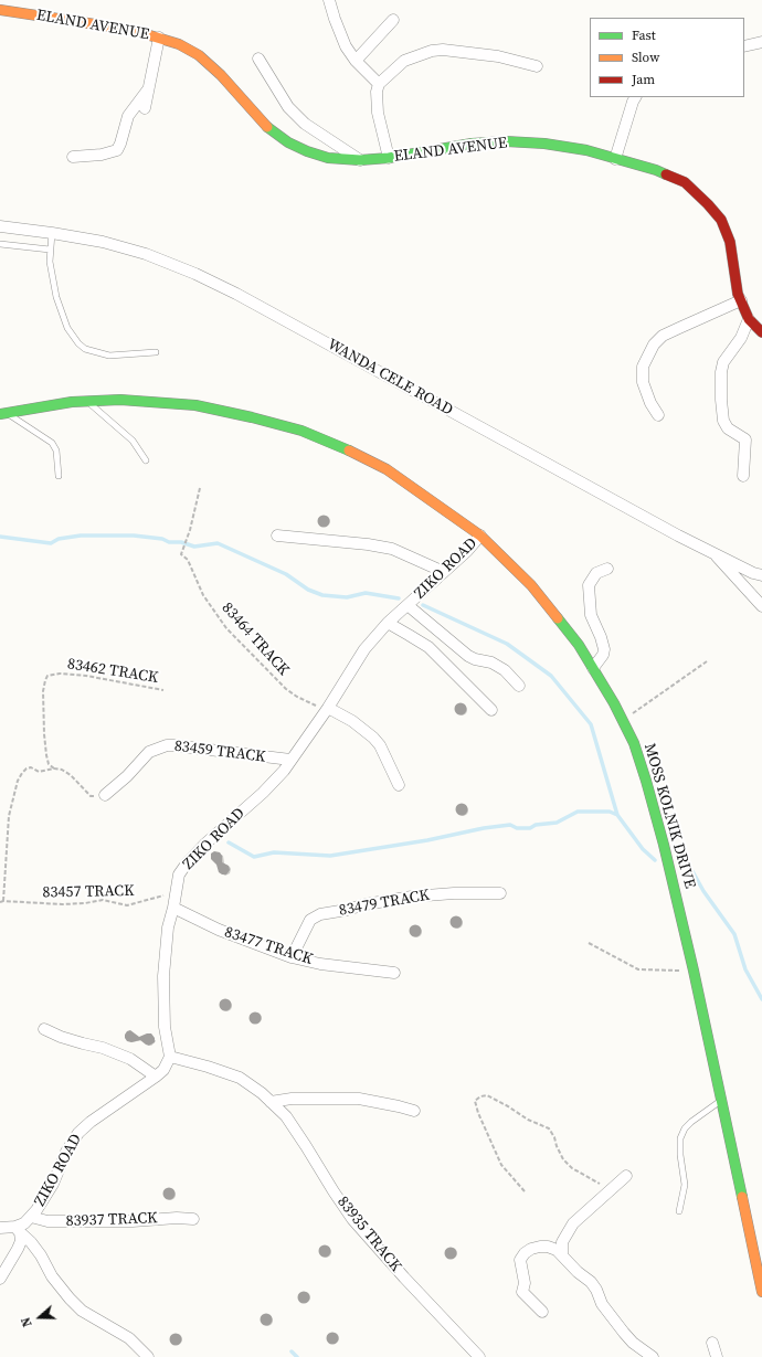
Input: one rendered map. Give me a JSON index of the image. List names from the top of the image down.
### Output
{
  "streets": {
    "main road": ["ELAND AVENUE", "MOSS KOLNIK DRIVE"],
    "street": [
      "WANDA CELE ROAD",
      "ZIKO ROAD",
      "83459 TRACK",
      "83479 TRACK",
      "83477 TRACK",
      "83937 TRACK",
      "83935 TRACK"
    ],
    "path": ["83464 TRACK", "83462 TRACK", "83457 TRACK"]
  },
  "crossings": [
    ["ZIKO ROAD", "83464 TRACK"],
    ["ZIKO ROAD", "83459 TRACK"],
    ["ZIKO ROAD", "MOSS KOLNIK DRIVE"],
    ["ZIKO ROAD", "83457 TRACK"],
    ["ZIKO ROAD", "83477 TRACK"],
    ["ZIKO ROAD", "83937 TRACK"],
    ["ZIKO ROAD", "83935 TRACK"],
    ["83457 TRACK", "83477 TRACK"],
    ["83479 TRACK", "83477 TRACK"]
  ],
  "legend": ["Fast", "Slow", "Jam"],
  "north": "left"
}
